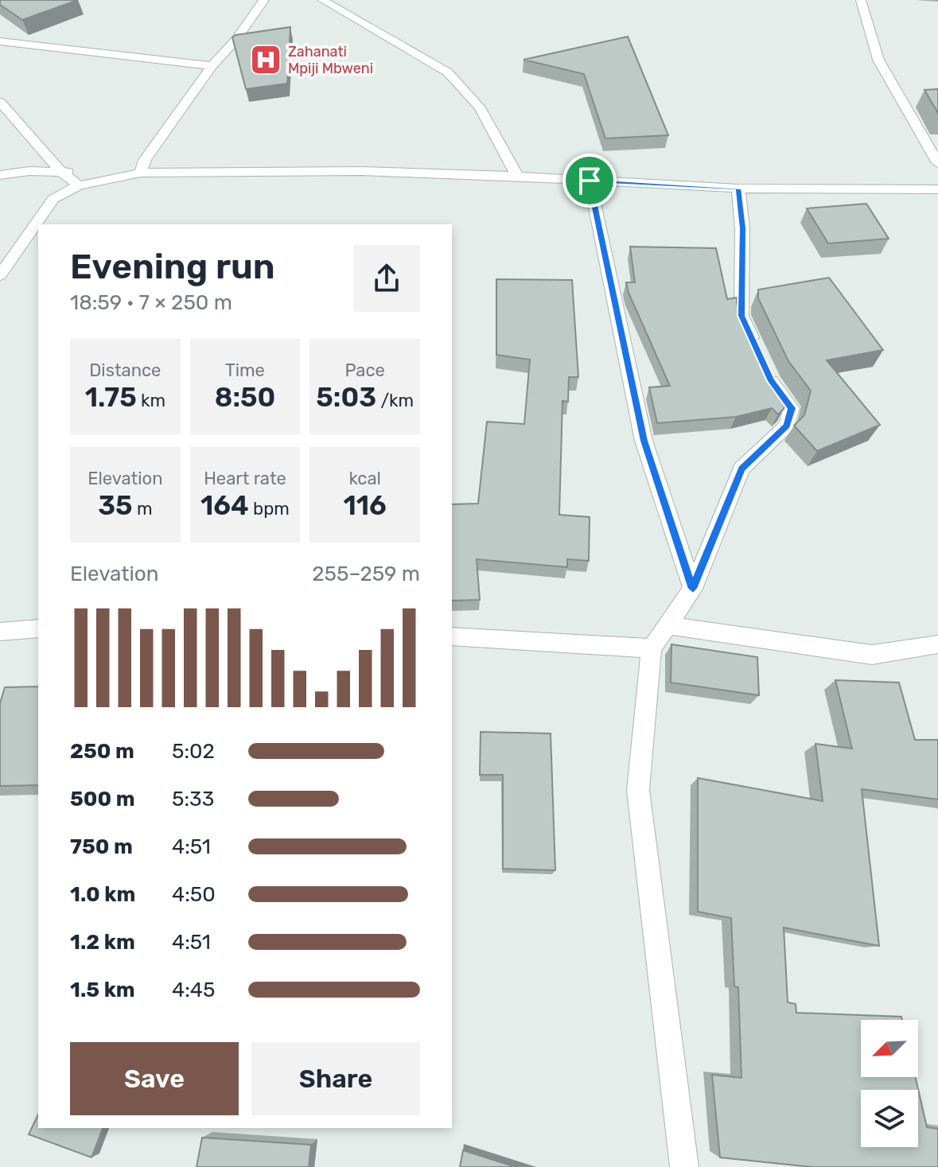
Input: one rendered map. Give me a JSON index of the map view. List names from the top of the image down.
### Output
{
  "places": {
    "hospital": ["Zahanati Mpiji Mbweni"]
  },
  "north": "bottom left",
  "page": {
    "heading": ["Evening run", "18:59 · 7 × 250 m"],
    "stats": [
      ["Distance", "1.75 km"],
      ["Time", "8:50"],
      ["Pace", "5:03 /km"],
      ["Elevation", "35 m"],
      ["Heart rate", "164 bpm"],
      ["kcal", "116"]
    ],
    "chart": ["Elevation", "255–259 m"],
    "list": [
      {
        "name": "250 m",
        "note": "5:02"
      },
      {
        "name": "500 m",
        "note": "5:33"
      },
      {
        "name": "750 m",
        "note": "4:51"
      },
      {
        "name": "1.0 km",
        "note": "4:50"
      },
      {
        "name": "1.2 km",
        "note": "4:51"
      },
      {
        "name": "1.5 km",
        "note": "4:45"
      }
    ],
    "buttons": ["Save", "Share"]
  }
}
